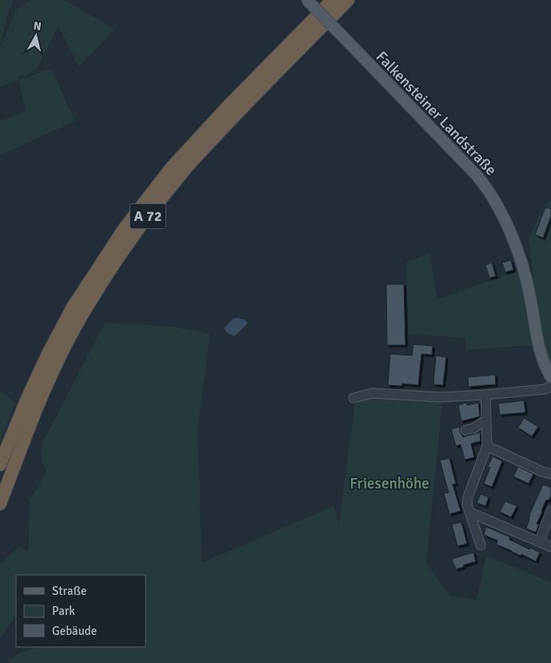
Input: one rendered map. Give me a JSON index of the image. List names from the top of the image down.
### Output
{
  "streets": {
    "highway": ["A 72"],
    "main road": ["Falkensteiner Landstraße"]
  },
  "parks": ["Friesenhöhe"],
  "legend": ["Straße", "Park", "Gebäude"],
  "north": "top"
}
